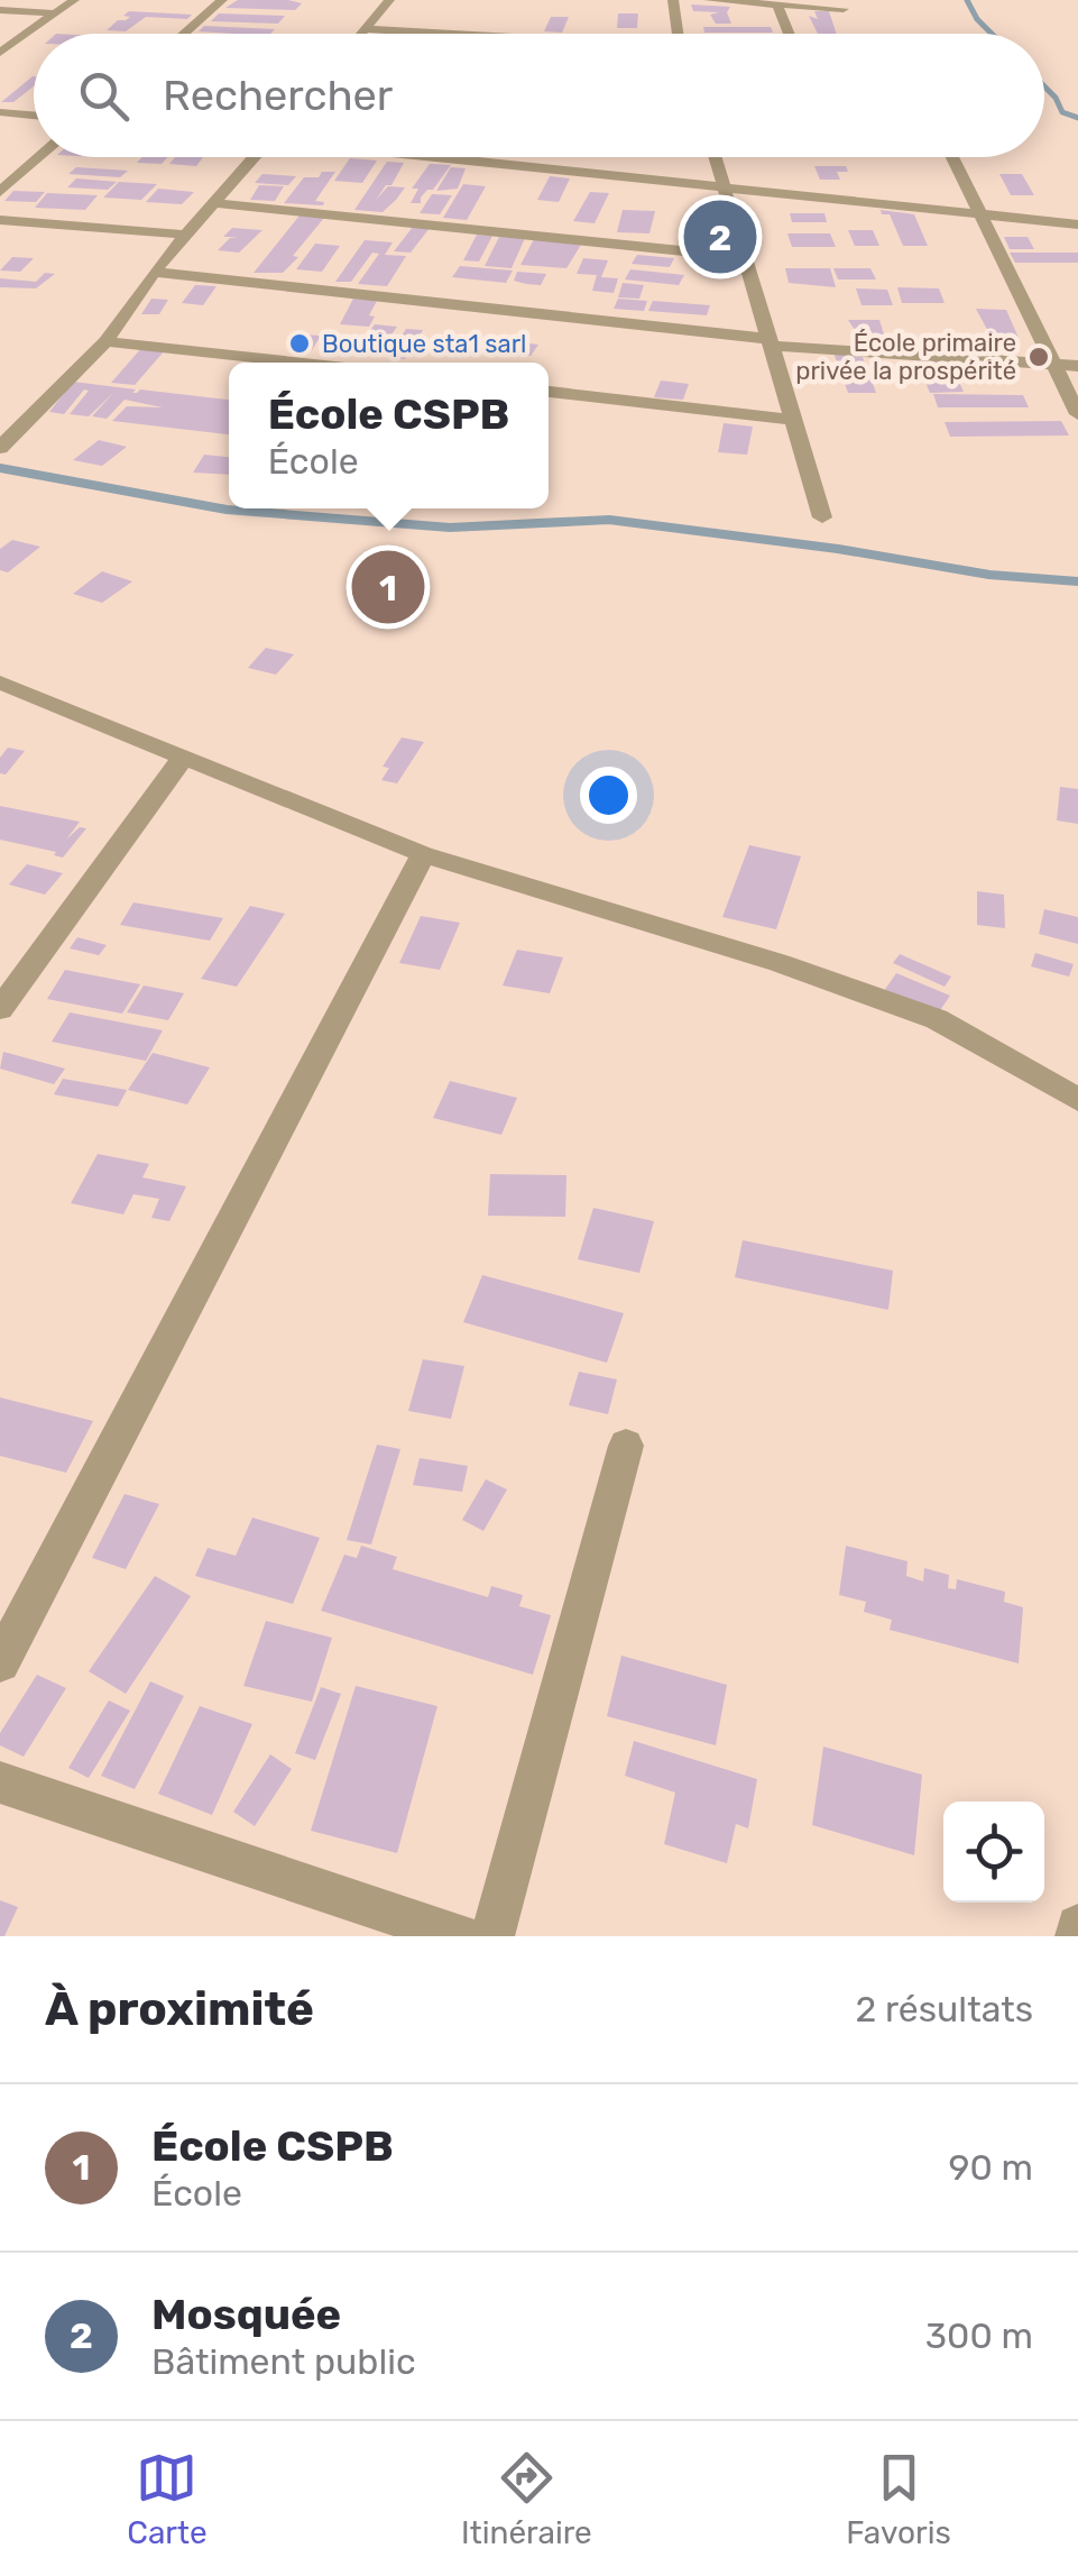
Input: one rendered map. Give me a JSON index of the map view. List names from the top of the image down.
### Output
{
  "places": ["Boutique sta1 sarl", "École primaire privée la prospérité"],
  "page": {
    "search": "Rechercher",
    "pins": ["2", "1"],
    "popup": ["École CSPB", "École"],
    "heading": ["À proximité", "2 résultats"],
    "list": [
      {
        "mark": "1",
        "name": "École CSPB",
        "note": "École",
        "value": "90 m"
      },
      {
        "mark": "2",
        "name": "Mosquée",
        "note": "Bâtiment public",
        "value": "300 m"
      }
    ],
    "nav": ["Carte", "Itinéraire", "Favoris"]
  }
}
